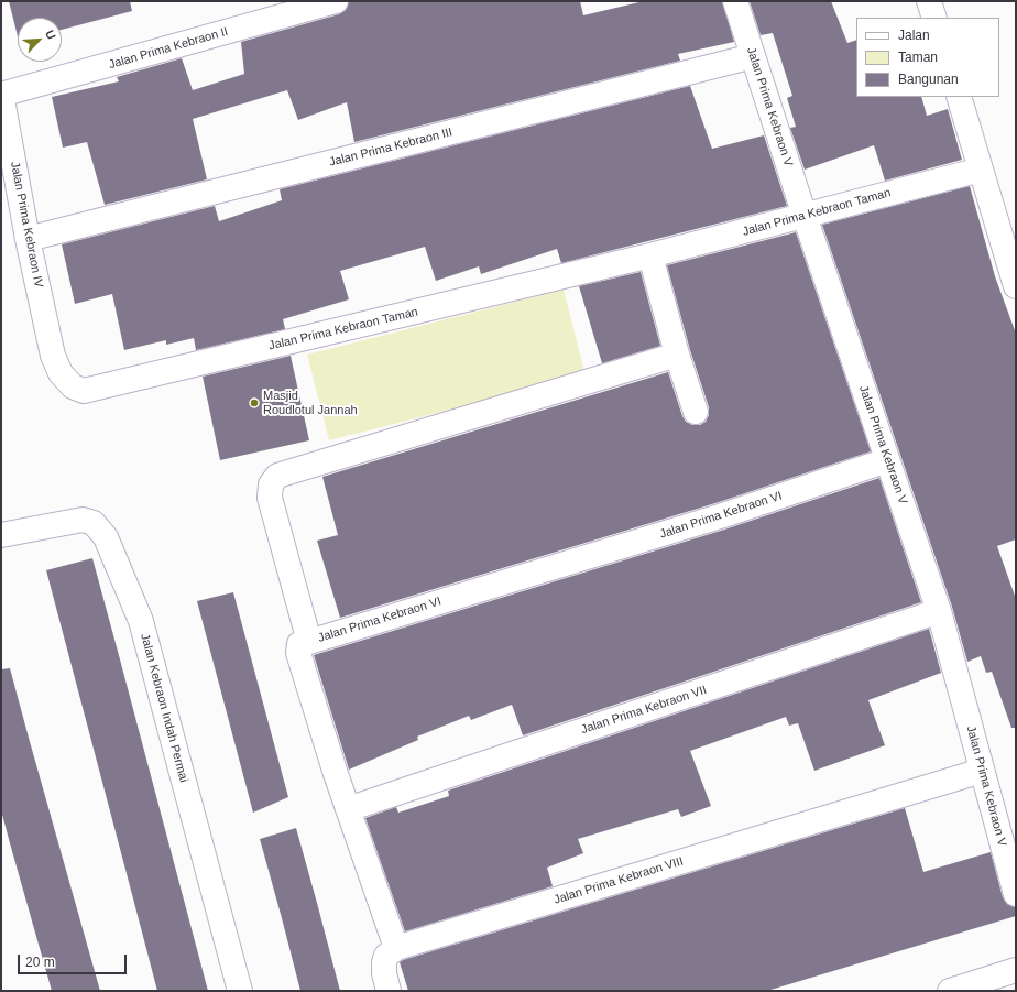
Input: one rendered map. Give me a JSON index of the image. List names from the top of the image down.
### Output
{
  "streets": {
    "street": [
      "Jalan Prima Kebraon II",
      "Jalan Prima Kebraon V",
      "Jalan Prima Kebraon III",
      "Jalan Prima Kebraon Taman",
      "Jalan Prima Kebraon IV",
      "Jalan Prima Kebraon VI",
      "Jalan Kebraon Indah Permai",
      "Jalan Prima Kebraon VII",
      "Jalan Prima Kebraon VIII"
    ]
  },
  "crossings": [
    ["Jalan Prima Kebraon II", "Jalan Prima Kebraon IV"],
    ["Jalan Prima Kebraon V", "Jalan Prima Kebraon III"],
    ["Jalan Prima Kebraon V", "Jalan Prima Kebraon Taman"],
    ["Jalan Prima Kebraon V", "Jalan Prima Kebraon VI"],
    ["Jalan Prima Kebraon V", "Jalan Prima Kebraon VII"],
    ["Jalan Prima Kebraon V", "Jalan Prima Kebraon VIII"],
    ["Jalan Prima Kebraon III", "Jalan Prima Kebraon IV"],
    ["Jalan Prima Kebraon Taman", "Jalan Prima Kebraon IV"]
  ],
  "places": ["Masjid Roudlotul Jannah"],
  "legend": ["Jalan", "Taman", "Bangunan"],
  "scale_bar": "20 m",
  "north": "top right"
}
